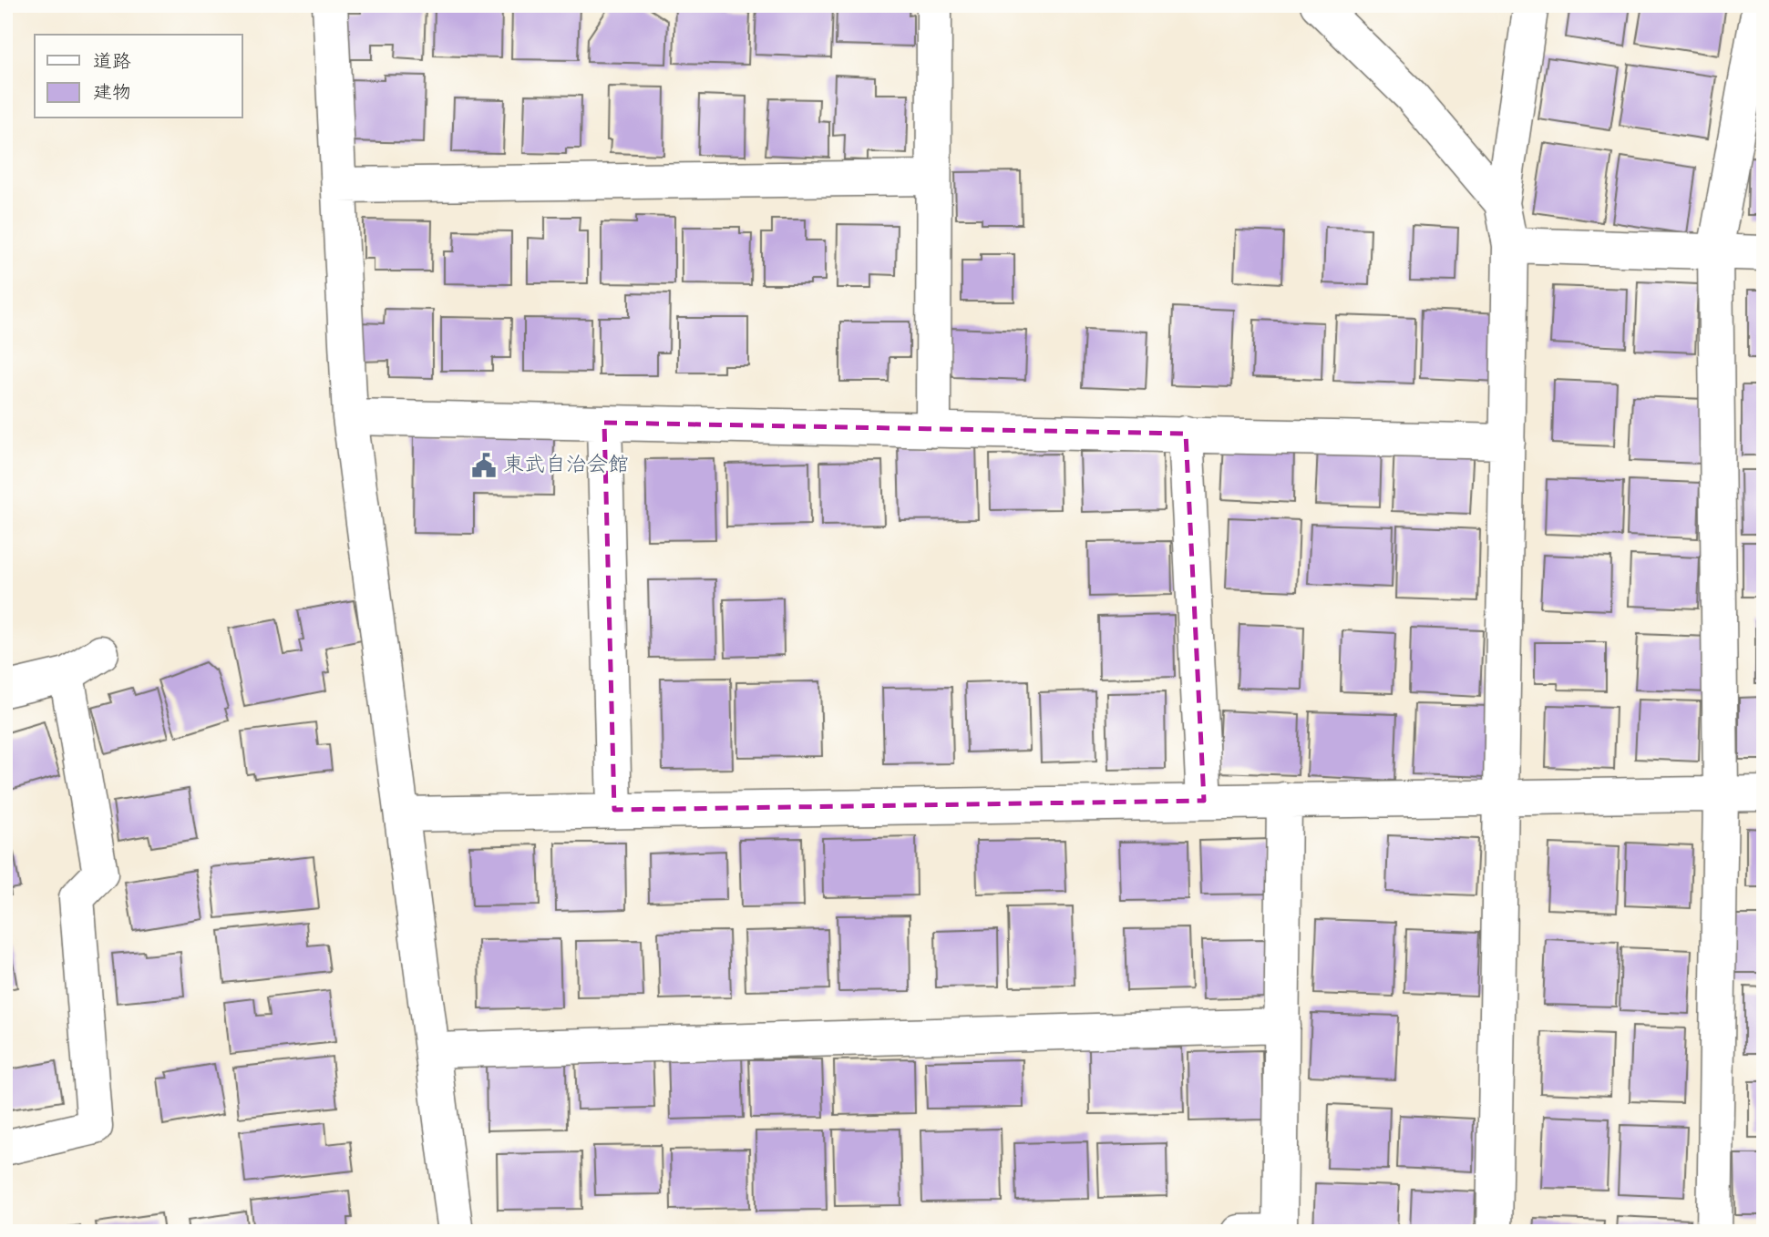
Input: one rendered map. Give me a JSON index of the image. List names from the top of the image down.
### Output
{
  "places": {
    "public building": ["東武自治会館"]
  },
  "legend": ["道路", "建物"]
}
